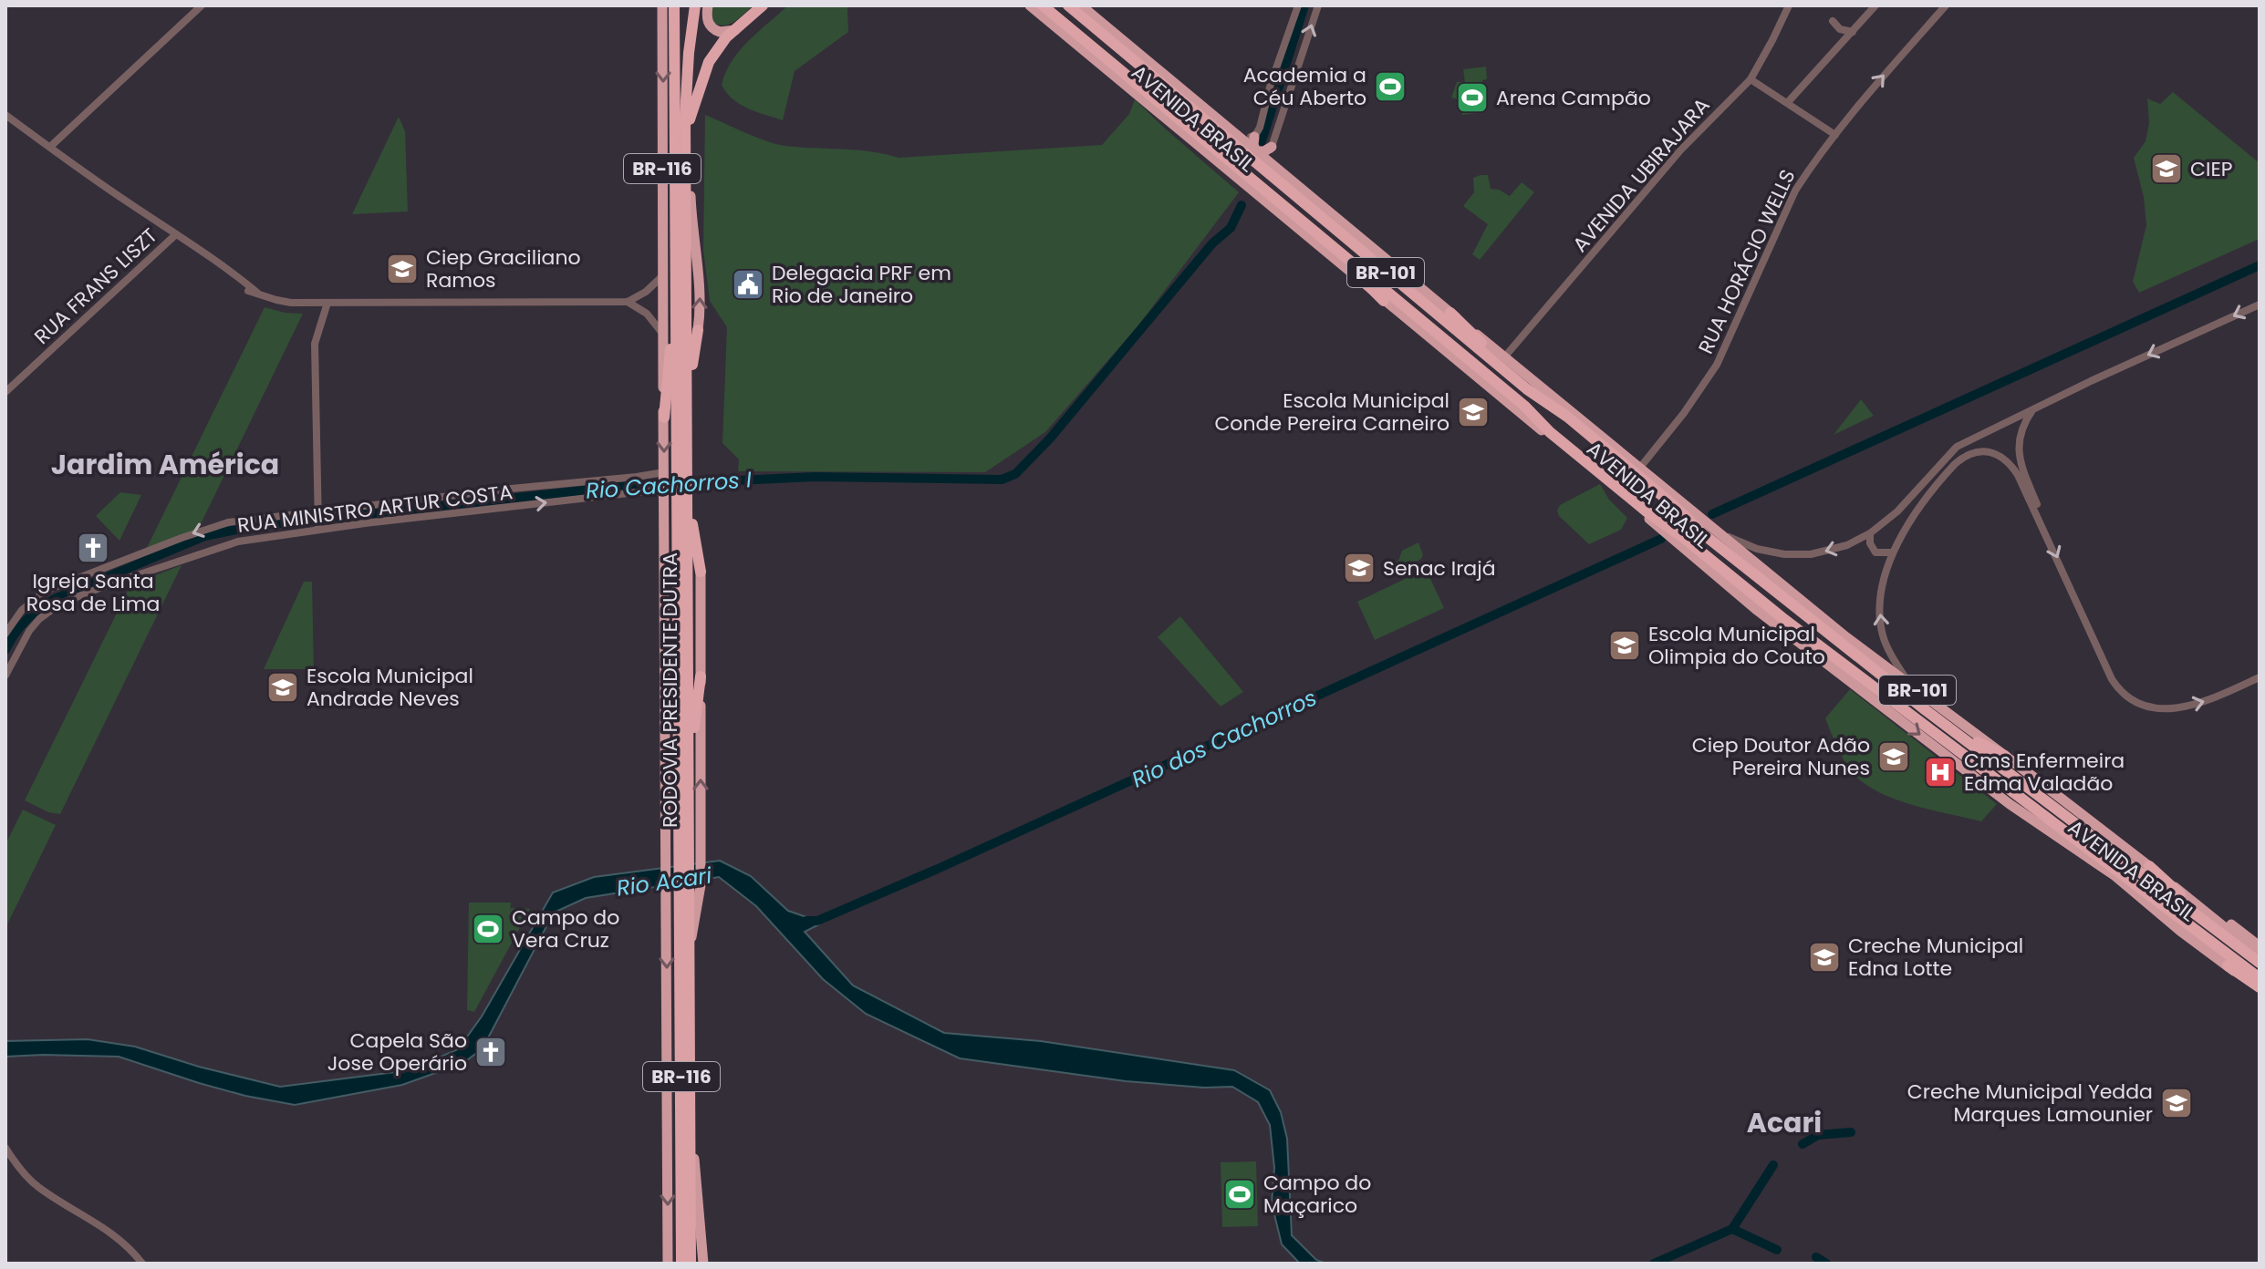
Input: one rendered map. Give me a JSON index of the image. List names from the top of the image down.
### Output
{
  "streets": {
    "highway": [
      "AVENIDA BRASIL",
      "BR-116",
      "BR-101",
      "RODOVIA PRESIDENTE DUTRA"
    ],
    "street": [
      "AVENIDA UBIRAJARA",
      "RUA HORÁCIO WELLS",
      "RUA FRANS LISZT",
      "RUA MINISTRO ARTUR COSTA"
    ]
  },
  "crossings": [
    ["AVENIDA BRASIL", "AVENIDA UBIRAJARA"],
    ["AVENIDA BRASIL", "RUA HORÁCIO WELLS"],
    ["BR-116", "RUA MINISTRO ARTUR COSTA"],
    ["BR-116", "RODOVIA PRESIDENTE DUTRA"]
  ],
  "districts": ["Jardim América", "Acari"],
  "water": ["Rio Cachorros I", "Rio dos Cachorros", "Rio Acari"],
  "places": {
    "sports": [
      "Academia a Céu Aberto",
      "Arena Campão",
      "Campo do Vera Cruz",
      "Campo do Maçarico"
    ],
    "school or university": [
      "CIEP",
      "Ciep Graciliano Ramos",
      "Escola Municipal Conde Pereira Carneiro",
      "Senac Irajá",
      "Escola Municipal Olimpia do Couto",
      "Escola Municipal Andrade Neves",
      "Ciep Doutor Adão Pereira Nunes",
      "Creche Municipal Edna Lotte",
      "Creche Municipal Yedda Marques Lamounier"
    ],
    "public building": ["Delegacia PRF em Rio de Janeiro"],
    "church": ["Igreja Santa Rosa de Lima", "Capela São Jose Operário"],
    "hospital": ["Cms Enfermeira Edma Valadão"]
  }
}
